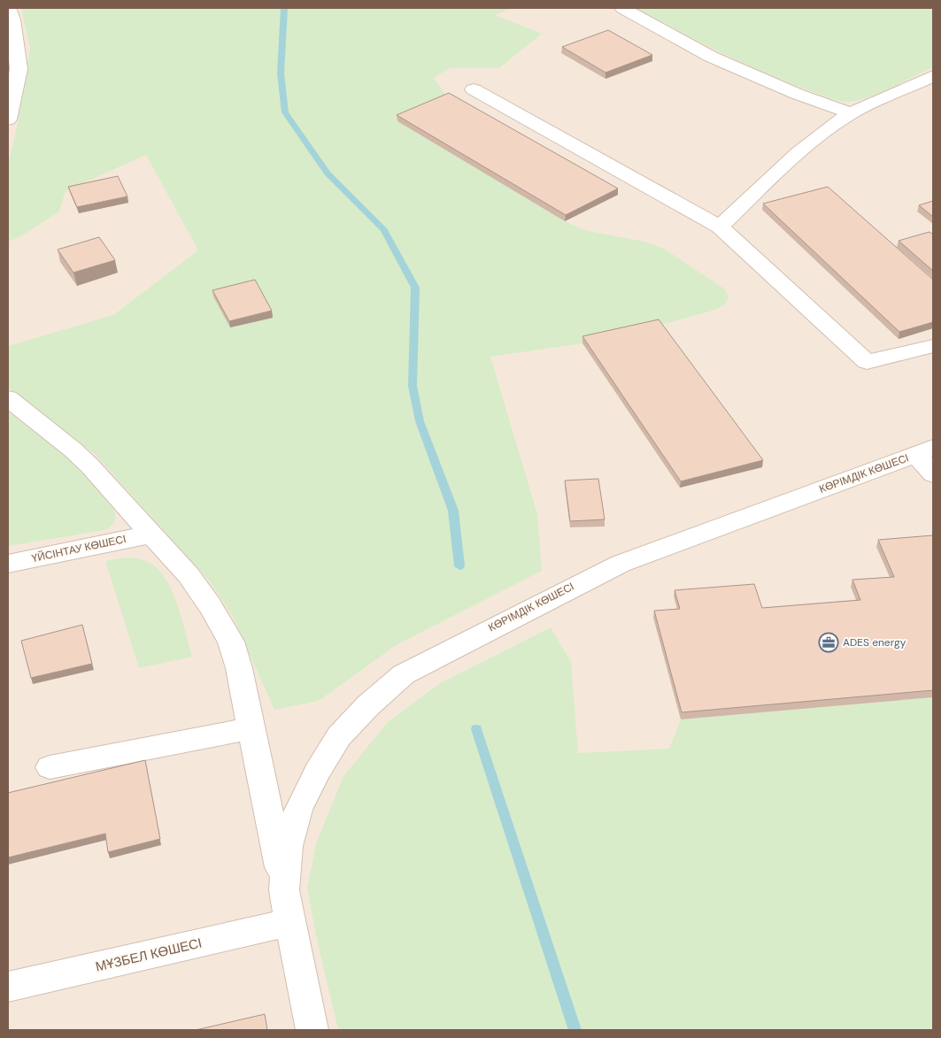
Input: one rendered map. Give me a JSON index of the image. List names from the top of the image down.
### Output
{
  "streets": {
    "street": ["КӨРІМДІК КӨШЕСІ", "ҮЙСІНТАУ КӨШЕСІ", "МҰЗБЕЛ КӨШЕСІ"]
  },
  "crossings": [
    ["КӨРІМДІК КӨШЕСІ", "МҰЗБЕЛ КӨШЕСІ"]
  ],
  "places": {
    "office": ["ADES energy"]
  }
}
